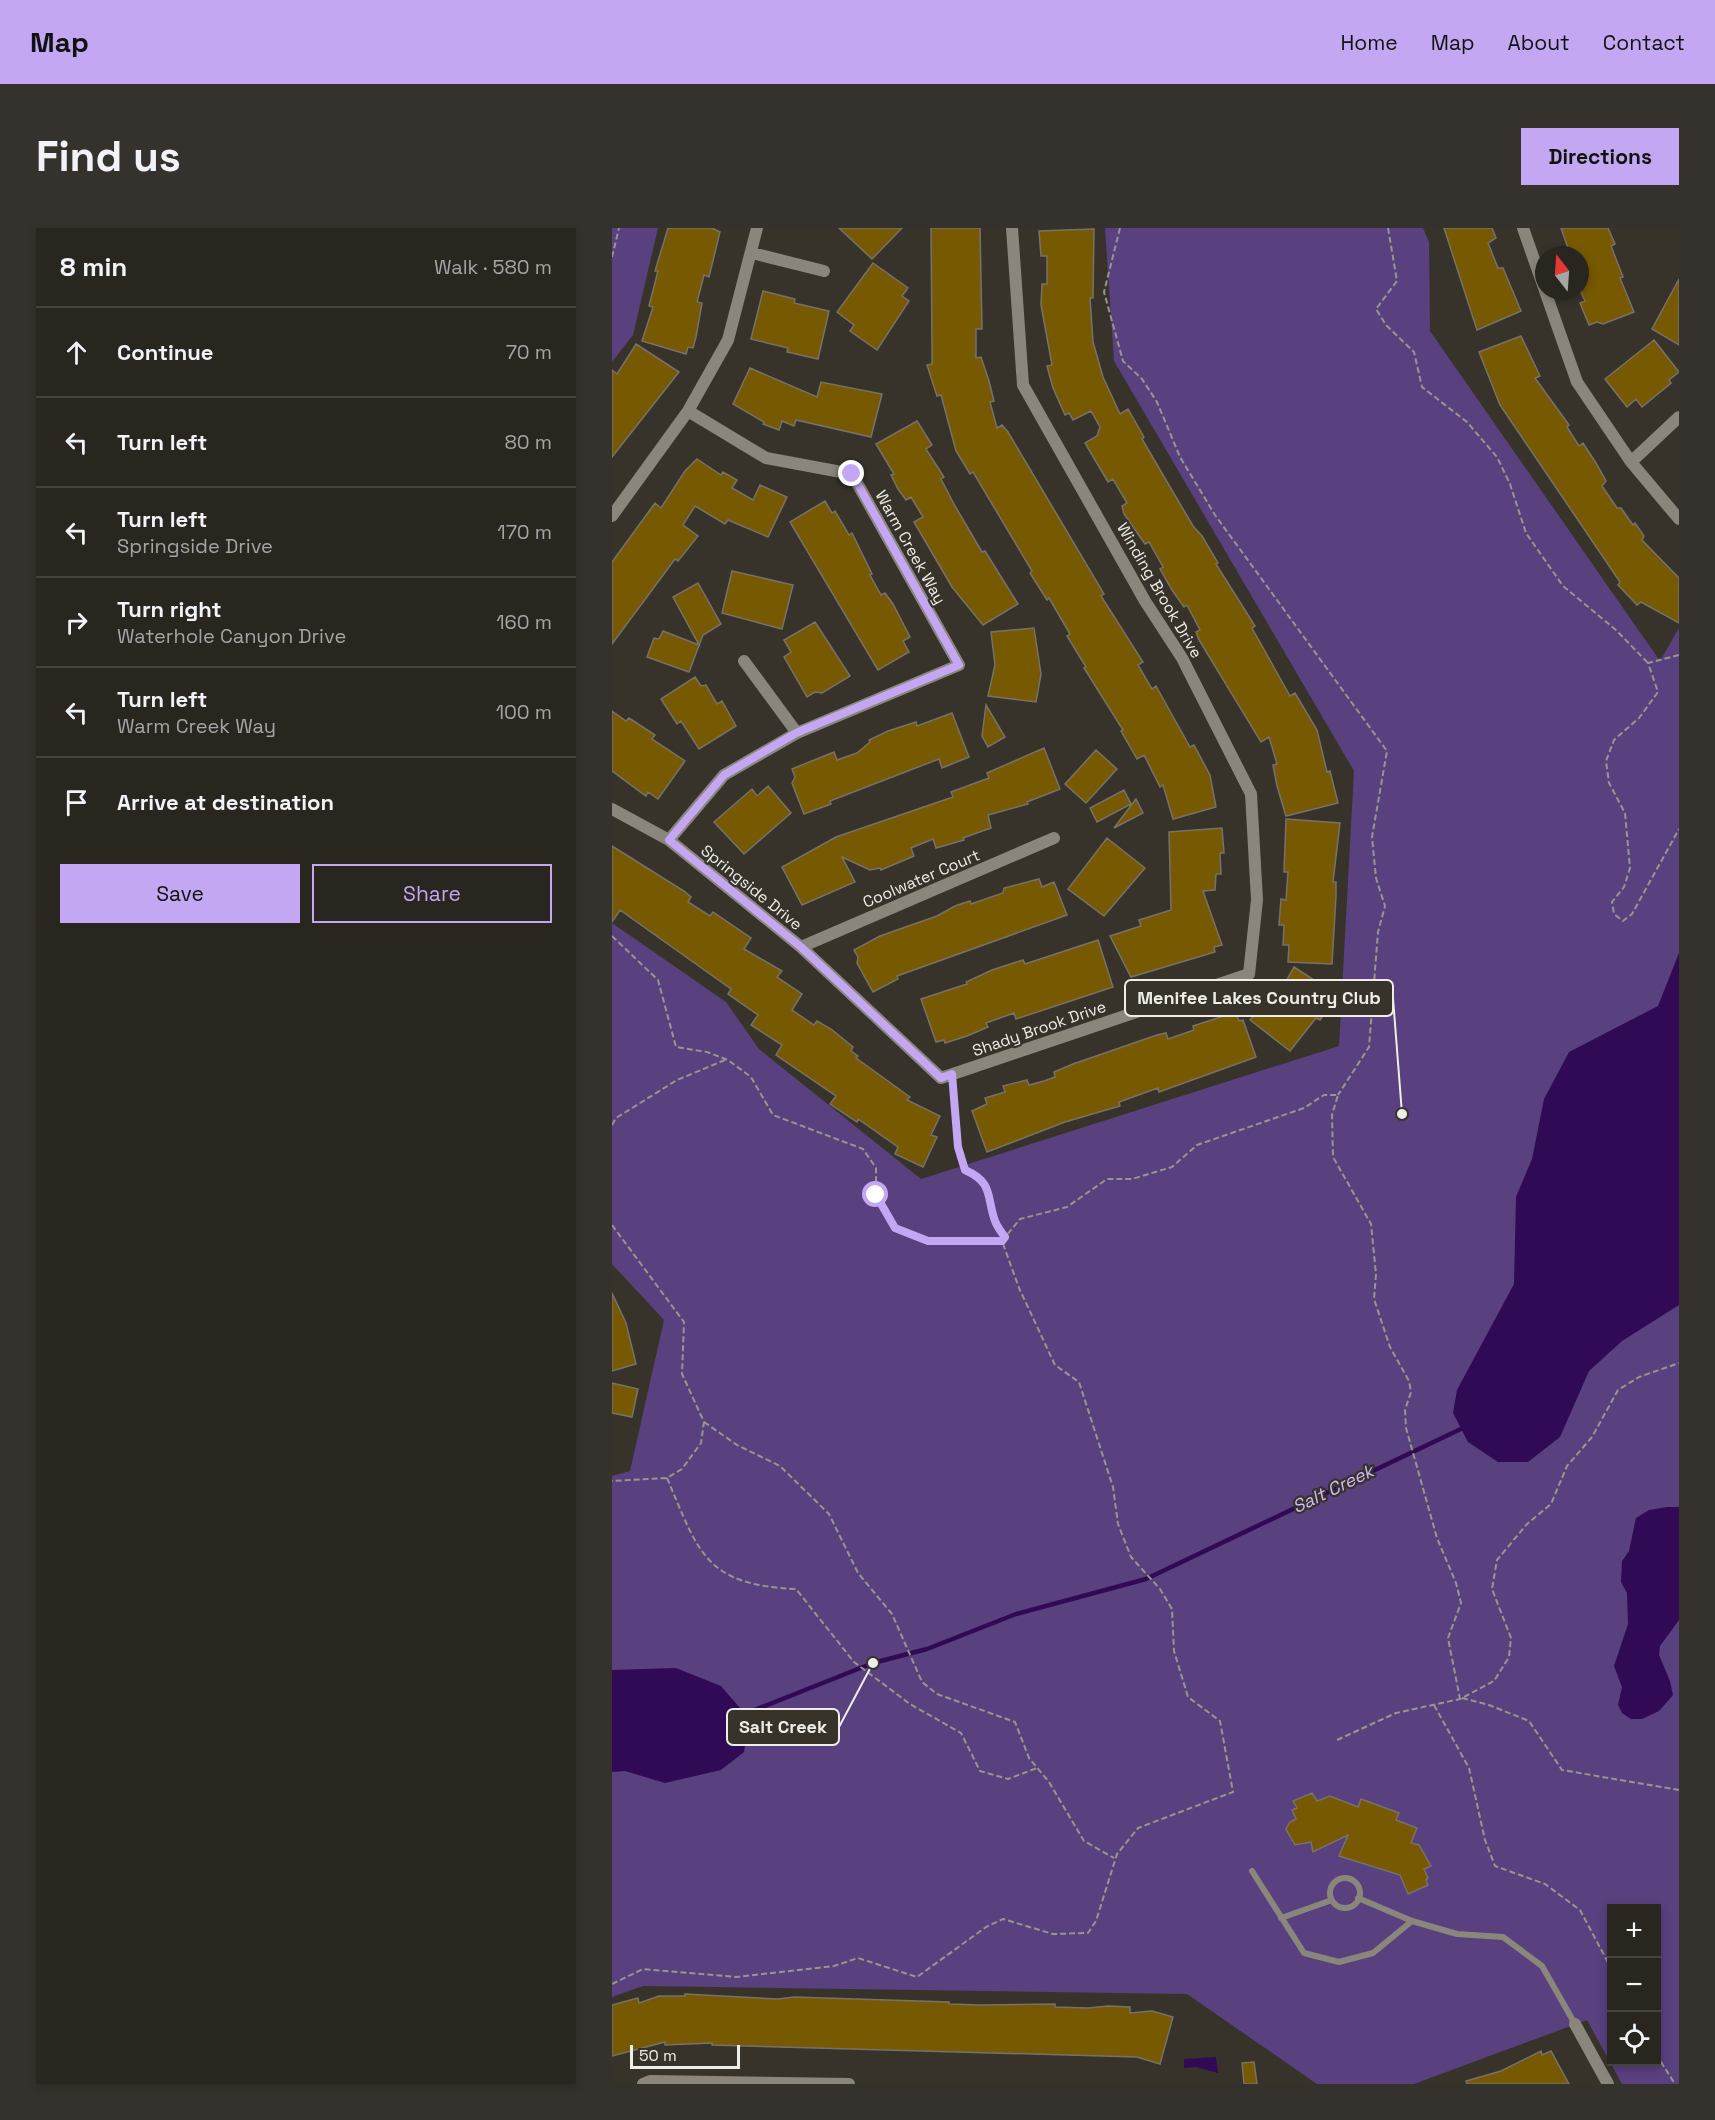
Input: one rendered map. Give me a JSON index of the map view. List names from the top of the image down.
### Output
{
  "streets": {
    "street": [
      "Warm Creek Way",
      "Winding Brook Drive",
      "Coolwater Court",
      "Springside Drive",
      "Shady Brook Drive"
    ]
  },
  "crossings": [
    ["Winding Brook Drive", "Shady Brook Drive"],
    ["Coolwater Court", "Springside Drive"],
    ["Springside Drive", "Shady Brook Drive"]
  ],
  "water": ["Salt Creek"],
  "places": ["Menifee Lakes Country Club", "Salt Creek"],
  "scale_bar": "50 m",
  "north": "top",
  "page": {
    "header": "Map",
    "nav": [
      "Home",
      "Map",
      "About",
      "Contact"
    ],
    "buttons": [
      "Directions",
      ["Save", "Share"]
    ],
    "title": "Find us",
    "heading": ["8 min", "Walk · 580 m"],
    "list": [
      ["Continue", "70 m"],
      ["Turn left", "80 m"],
      ["Turn left", "Springside Drive", "170 m"],
      ["Turn right", "Waterhole Canyon Drive", "160 m"],
      ["Turn left", "Warm Creek Way", "100 m"],
      "Arrive at destination"
    ],
    "map_buttons": ["+", "−"],
    "scale": "50 m"
  }
}
